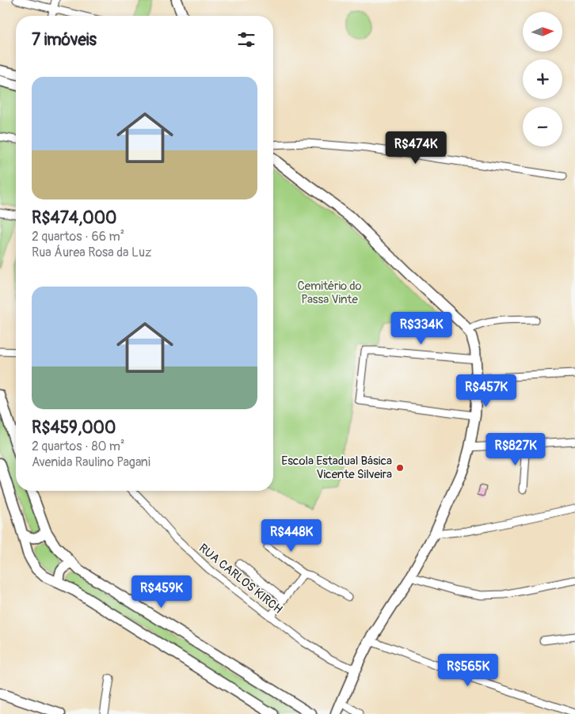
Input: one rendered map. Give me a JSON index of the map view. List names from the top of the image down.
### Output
{
  "streets": {
    "street": ["RUA CARLOS KIRCH"]
  },
  "parks": ["Cemitério do Passa Vinte"],
  "places": ["Escola Estadual Básica Vicente Silveira"],
  "north": "right",
  "page": {
    "map_buttons": ["+", "−"],
    "heading": "7 imóveis",
    "list": [
      {
        "name": "R$474,000",
        "note": "2 quartos · 66 m² · Rua Áurea Rosa da Luz"
      },
      {
        "name": "R$459,000",
        "note": "2 quartos · 80 m² · Avenida Raulino Pagani"
      }
    ],
    "price": [
      "R$474K",
      "R$334K",
      "R$457K",
      "R$827K",
      "R$448K",
      "R$459K",
      "R$565K"
    ]
  }
}
